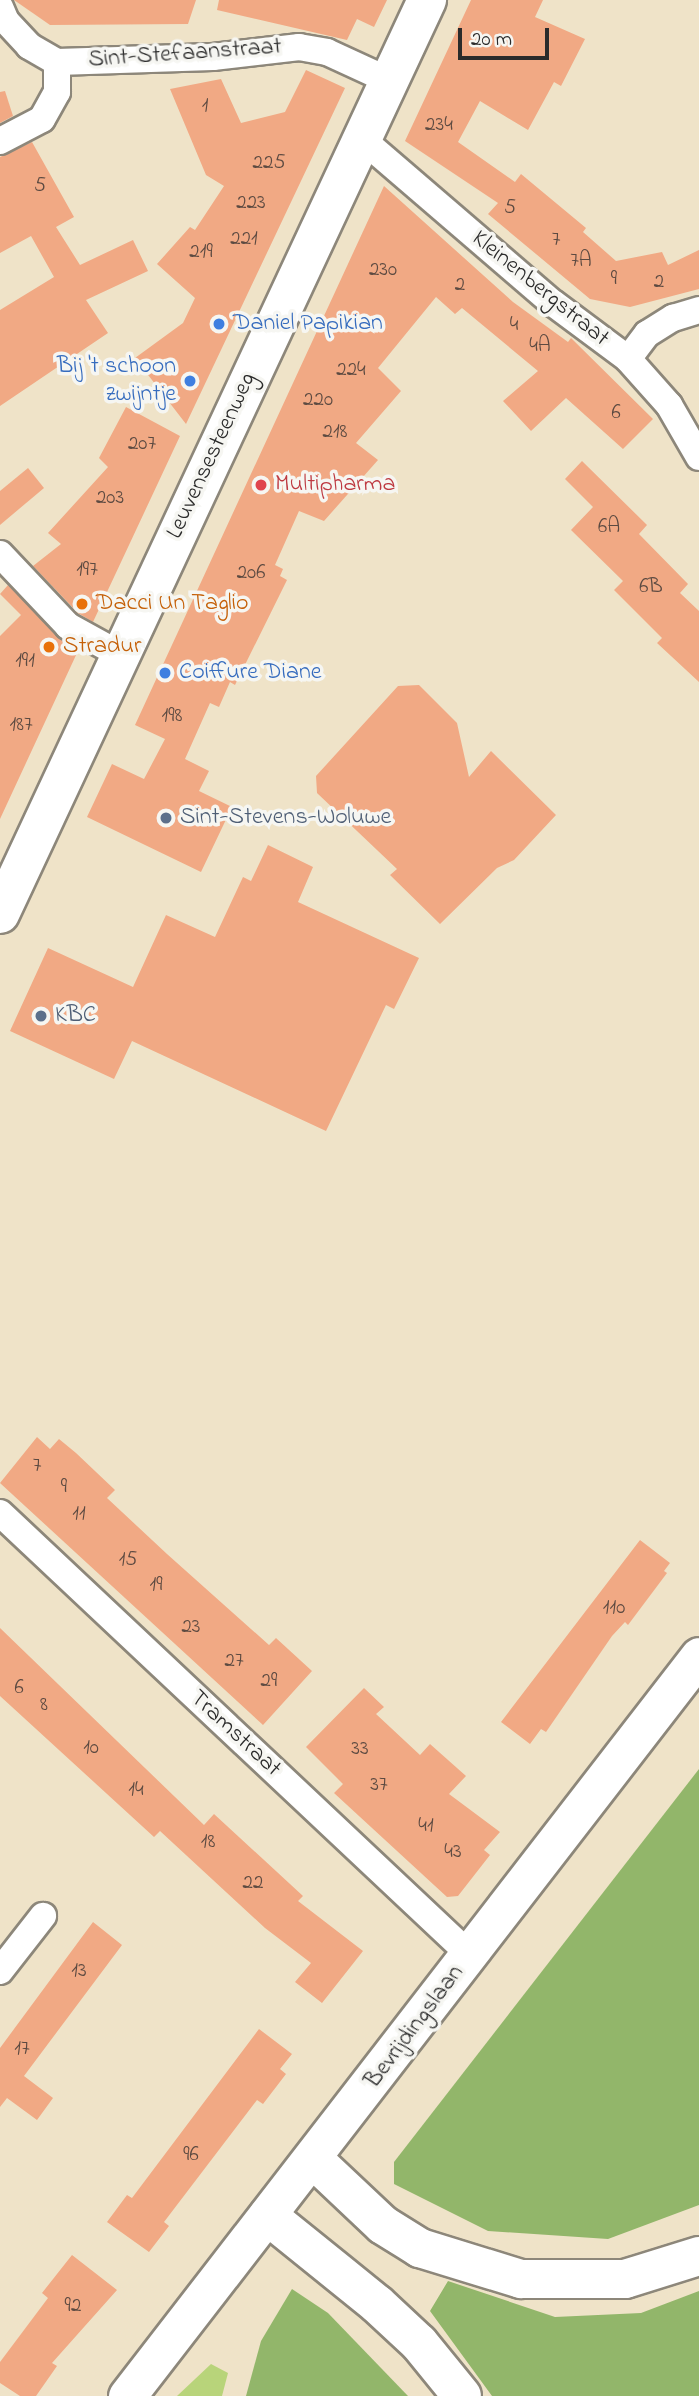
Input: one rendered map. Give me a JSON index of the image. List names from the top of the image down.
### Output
{
  "streets": {
    "main road": ["Leuvensesteenweg"],
    "street": [
      "Sint-Stefaanstraat",
      "Kleinenbergstraat",
      "Tramstraat",
      "Bevrijdingslaan"
    ]
  },
  "crossings": [
    ["Sint-Stefaanstraat", "Leuvensesteenweg"],
    ["Kleinenbergstraat", "Leuvensesteenweg"],
    ["Tramstraat", "Bevrijdingslaan"]
  ],
  "places": [
    "Daniel Papikian",
    "Bij 't schoon zwijntje",
    "Multipharma",
    "Dacci Un Taglio",
    "Stradur",
    "Coiffure Diane",
    "Sint-Stevens-Woluwe",
    "KBC"
  ],
  "house_numbers": [
    "1",
    "234",
    "225",
    "5",
    "223",
    "5",
    "221",
    "7",
    "219",
    "7A",
    "230",
    "9",
    "2",
    "2",
    "4",
    "4A",
    "224",
    "220",
    "6",
    "218",
    "207",
    "203",
    "6A",
    "197",
    "206",
    "6B",
    "191",
    "198",
    "187",
    "7",
    "9",
    "11",
    "15",
    "19",
    "110",
    "23",
    "27",
    "29",
    "6",
    "8",
    "10",
    "33",
    "37",
    "14",
    "41",
    "18",
    "43",
    "22",
    "13",
    "17",
    "96",
    "92"
  ],
  "scale_bar": "20 m"
}
